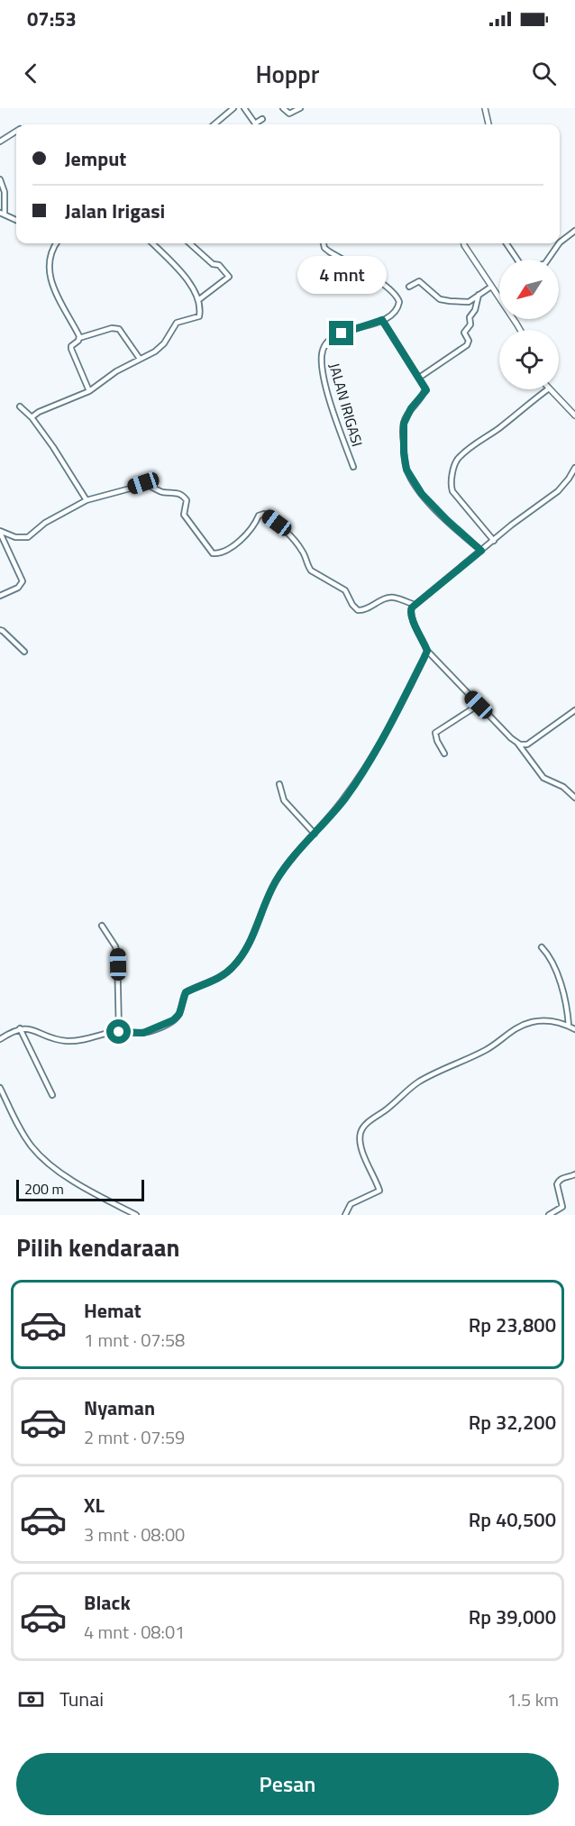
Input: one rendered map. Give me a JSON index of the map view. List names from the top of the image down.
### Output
{
  "streets": {
    "street": ["JALAN IRIGASI"]
  },
  "scale_bar": "200 m",
  "north": "bottom left",
  "page": {
    "status": "07:53",
    "header": "Hoppr",
    "banner": ["Jemput", "Jalan Irigasi"],
    "bubble": "4 mnt",
    "scale": "200 m",
    "heading": "Pilih kendaraan",
    "list": [
      {
        "name": "Hemat",
        "note": "1 mnt · 07:58",
        "value": "Rp 23,800"
      },
      {
        "name": "Nyaman",
        "note": "2 mnt · 07:59",
        "value": "Rp 32,200"
      },
      {
        "name": "XL",
        "note": "3 mnt · 08:00",
        "value": "Rp 40,500"
      },
      {
        "name": "Black",
        "note": "4 mnt · 08:01",
        "value": "Rp 39,000"
      }
    ],
    "pay": ["Tunai", "1.5 km"],
    "buttons": "Pesan"
  }
}
